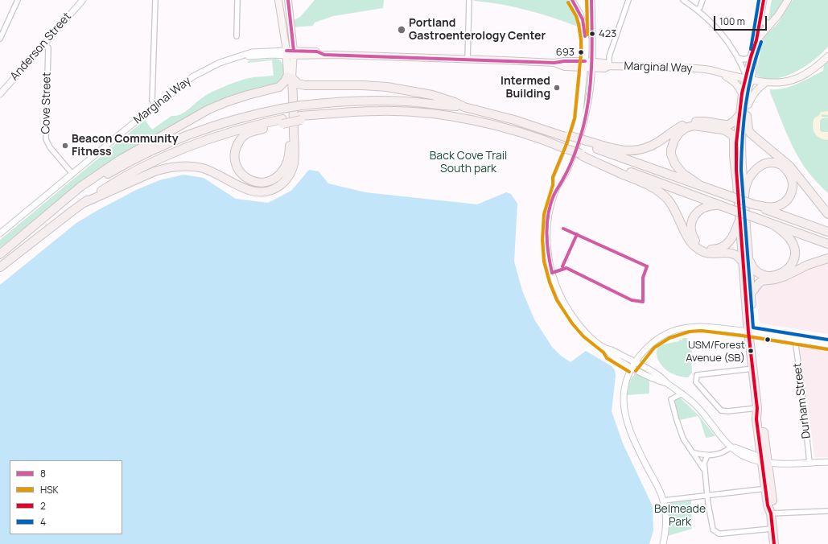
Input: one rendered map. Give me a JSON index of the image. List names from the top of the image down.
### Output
{
  "streets": {
    "main road": ["Marginal Way"],
    "street": ["Anderson Street", "Cove Street", "Durham Street"]
  },
  "crossings": [
    ["Anderson Street", "Cove Street"],
    ["Marginal Way", "Cove Street"]
  ],
  "parks": ["Back Cove Trail South park", "Belmeade Park"],
  "places": [
    "Portland Gastroenterology Center",
    "423",
    "693",
    "Intermed Building",
    "Beacon Community Fitness",
    "USM/Forest Avenue (SB)"
  ],
  "lines": [
    "transit line 8",
    "transit line HSK",
    "transit line 2",
    "transit line 4"
  ],
  "legend": [
    "8",
    "HSK",
    "2",
    "4"
  ],
  "scale_bar": "100 m"
}
